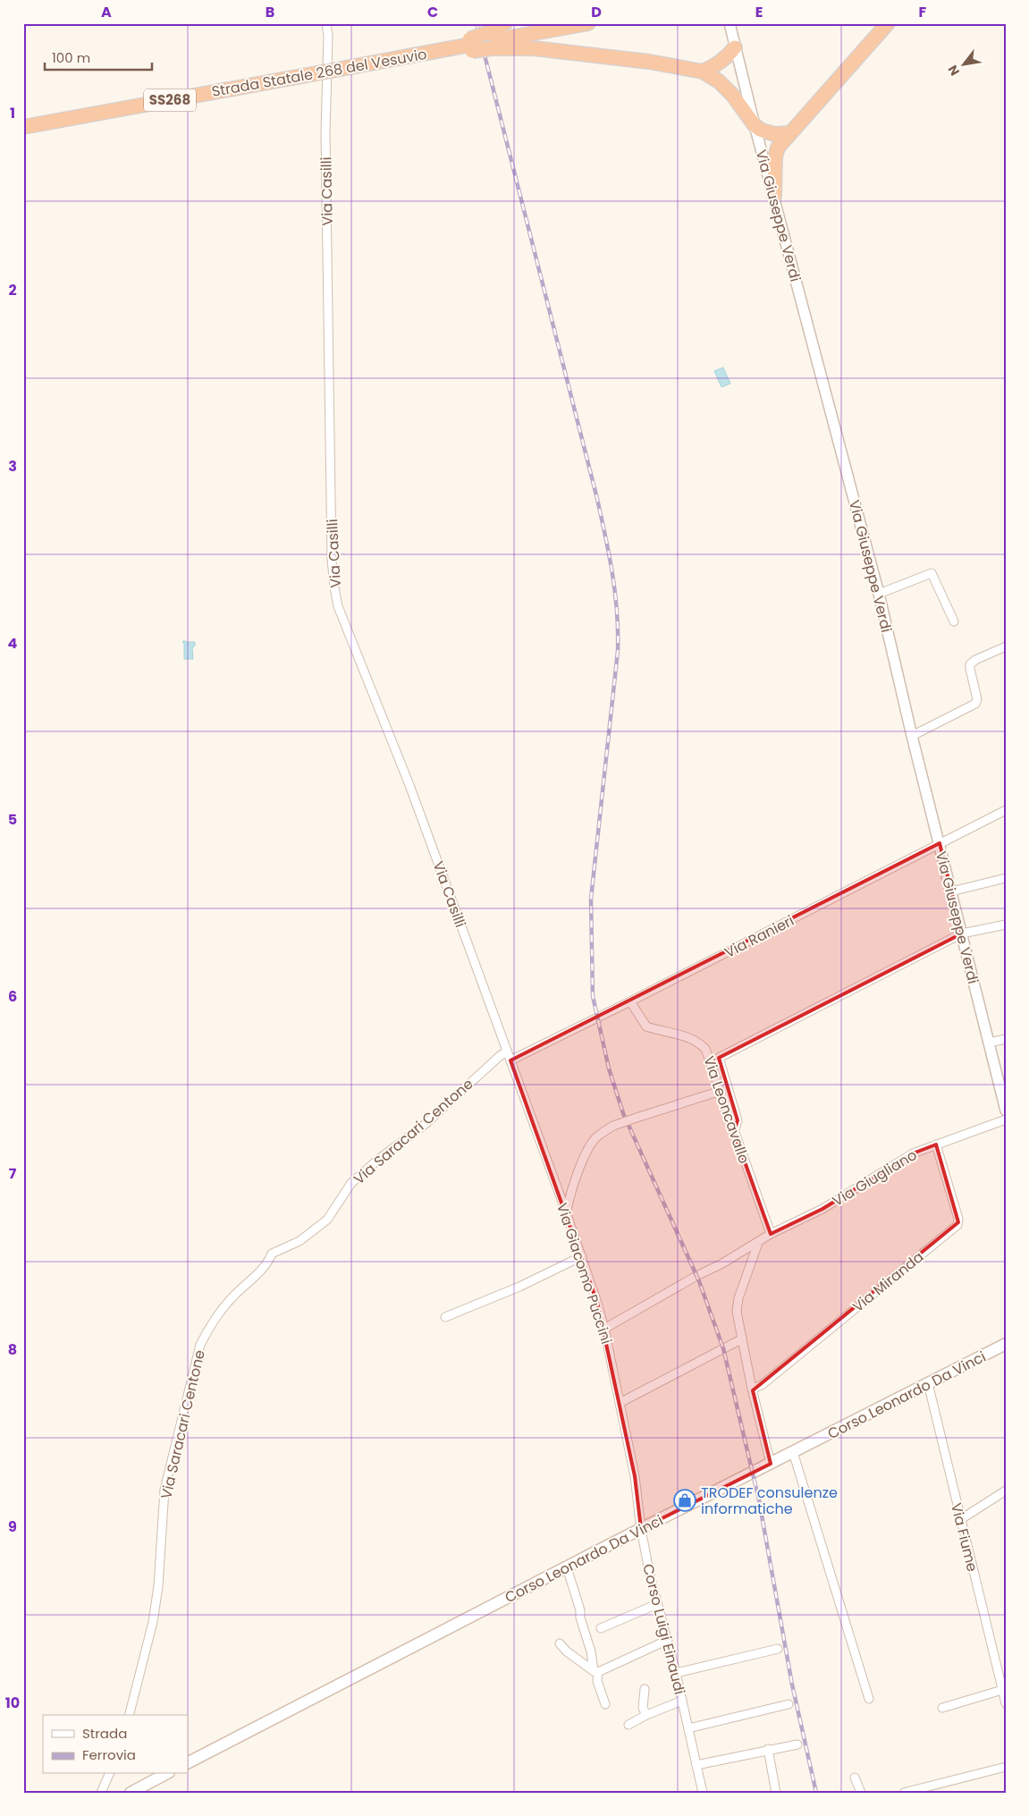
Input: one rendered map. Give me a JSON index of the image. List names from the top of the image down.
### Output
{
  "streets": {
    "highway": ["Strada Statale 268 del Vesuvio", "SS268"],
    "main road": ["Corso Leonardo Da Vinci"],
    "street": [
      "Via Casilli",
      "Via Giuseppe Verdi",
      "Via Ranieri",
      "Via Leoncavallo",
      "Via Saracari Centone",
      "Via Giugliano",
      "Via Giacomo Puccini",
      "Via Miranda",
      "Via Fiume",
      "Corso Luigi Einaudi"
    ]
  },
  "crossings": [
    ["Via Casilli", "Via Saracari Centone"],
    ["Via Casilli", "Via Giacomo Puccini"],
    ["Via Giuseppe Verdi", "Via Ranieri"],
    ["Via Ranieri", "Via Leoncavallo"],
    ["Via Ranieri", "Via Giacomo Puccini"],
    ["Via Leoncavallo", "Via Giugliano"],
    ["Via Saracari Centone", "Via Giacomo Puccini"],
    ["Via Giugliano", "Via Giacomo Puccini"],
    ["Via Giugliano", "Via Miranda"],
    ["Via Giacomo Puccini", "Corso Leonardo Da Vinci"],
    ["Via Giacomo Puccini", "Corso Luigi Einaudi"],
    ["Corso Leonardo Da Vinci", "Via Fiume"],
    ["Corso Leonardo Da Vinci", "Corso Luigi Einaudi"]
  ],
  "places": {
    "shop": ["TRODEF consulenze informatiche"]
  },
  "legend": ["Strada", "Ferrovia"],
  "scale_bar": "100 m",
  "north": "bottom left",
  "grid": {
    "columns": [
      "A",
      "B",
      "C",
      "D",
      "E",
      "F"
    ],
    "rows": [
      "1",
      "2",
      "3",
      "4",
      "5",
      "6",
      "7",
      "8",
      "9",
      "10"
    ]
  }
}
